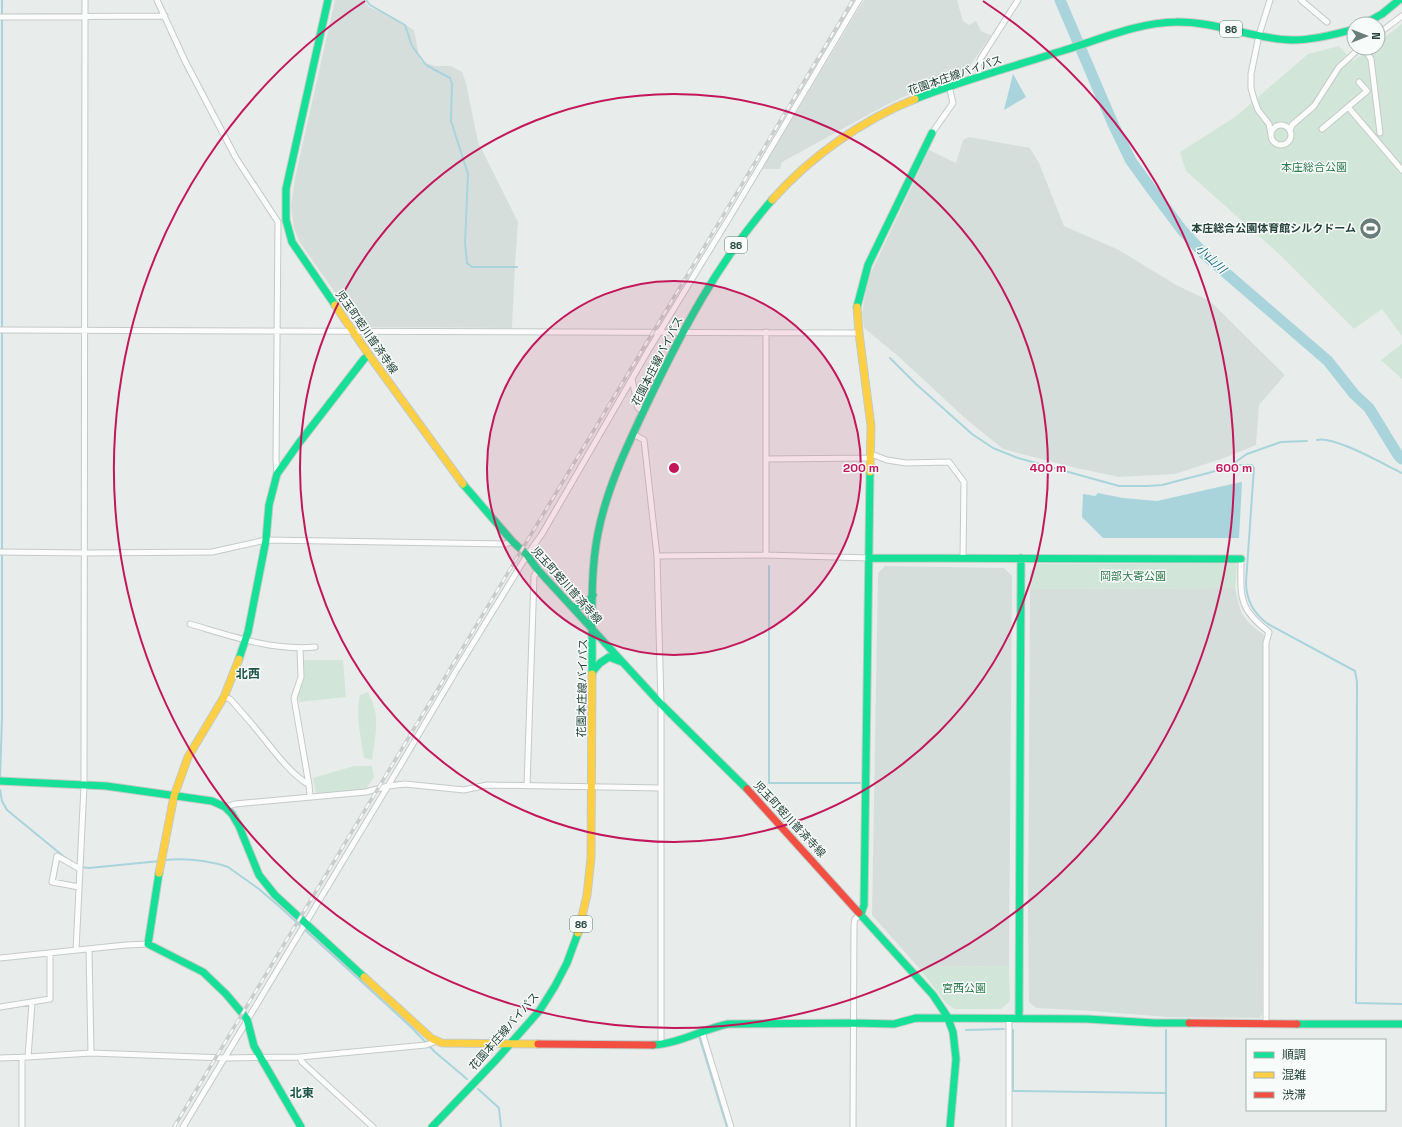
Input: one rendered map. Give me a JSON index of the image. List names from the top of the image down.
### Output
{
  "streets": {
    "street": ["86", "花園本庄線バイパス", "児玉町蛭川普済寺線"]
  },
  "crossings": [
    ["花園本庄線バイパス", "児玉町蛭川普済寺線"]
  ],
  "districts": ["北西", "北東"],
  "water": ["小山川"],
  "parks": ["本庄総合公園", "岡部大寄公園", "宮西公園"],
  "places": {
    "sports": ["本庄総合公園体育館シルクドーム"]
  },
  "legend": ["順調", "混雑", "渋滞"],
  "north": "right",
  "rings": ["200 m", "400 m", "600 m"]
}
